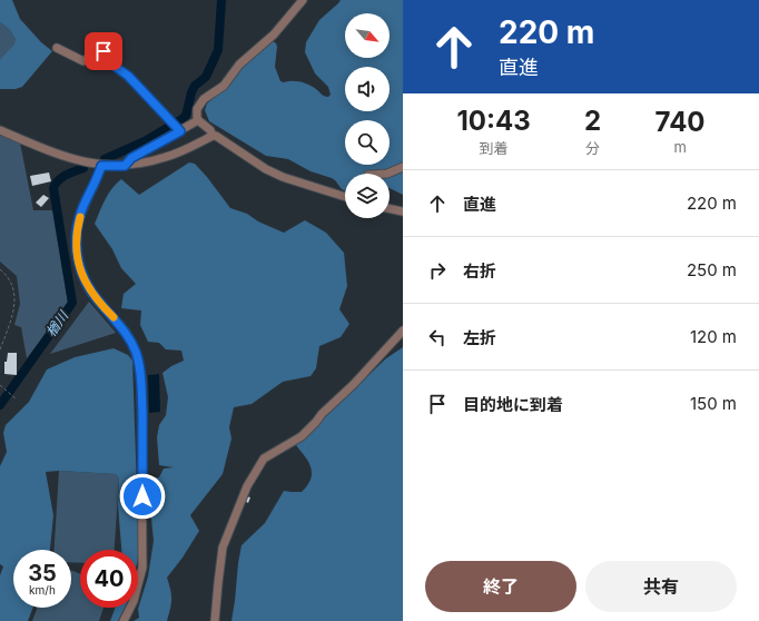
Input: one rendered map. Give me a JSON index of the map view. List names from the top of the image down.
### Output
{
  "water": ["楢川"],
  "north": "bottom right",
  "page": {
    "turn": ["220 m", "直進"],
    "eta": [
      "10:43",
      "到着",
      "2",
      "分",
      "740",
      "m"
    ],
    "list": [
      {
        "name": "直進",
        "value": "220 m"
      },
      {
        "name": "右折",
        "value": "250 m"
      },
      {
        "name": "左折",
        "value": "120 m"
      },
      {
        "name": "目的地に到着",
        "value": "150 m"
      }
    ],
    "speed": "35 km/h",
    "limit": "40",
    "buttons": ["終了", "共有"]
  }
}
